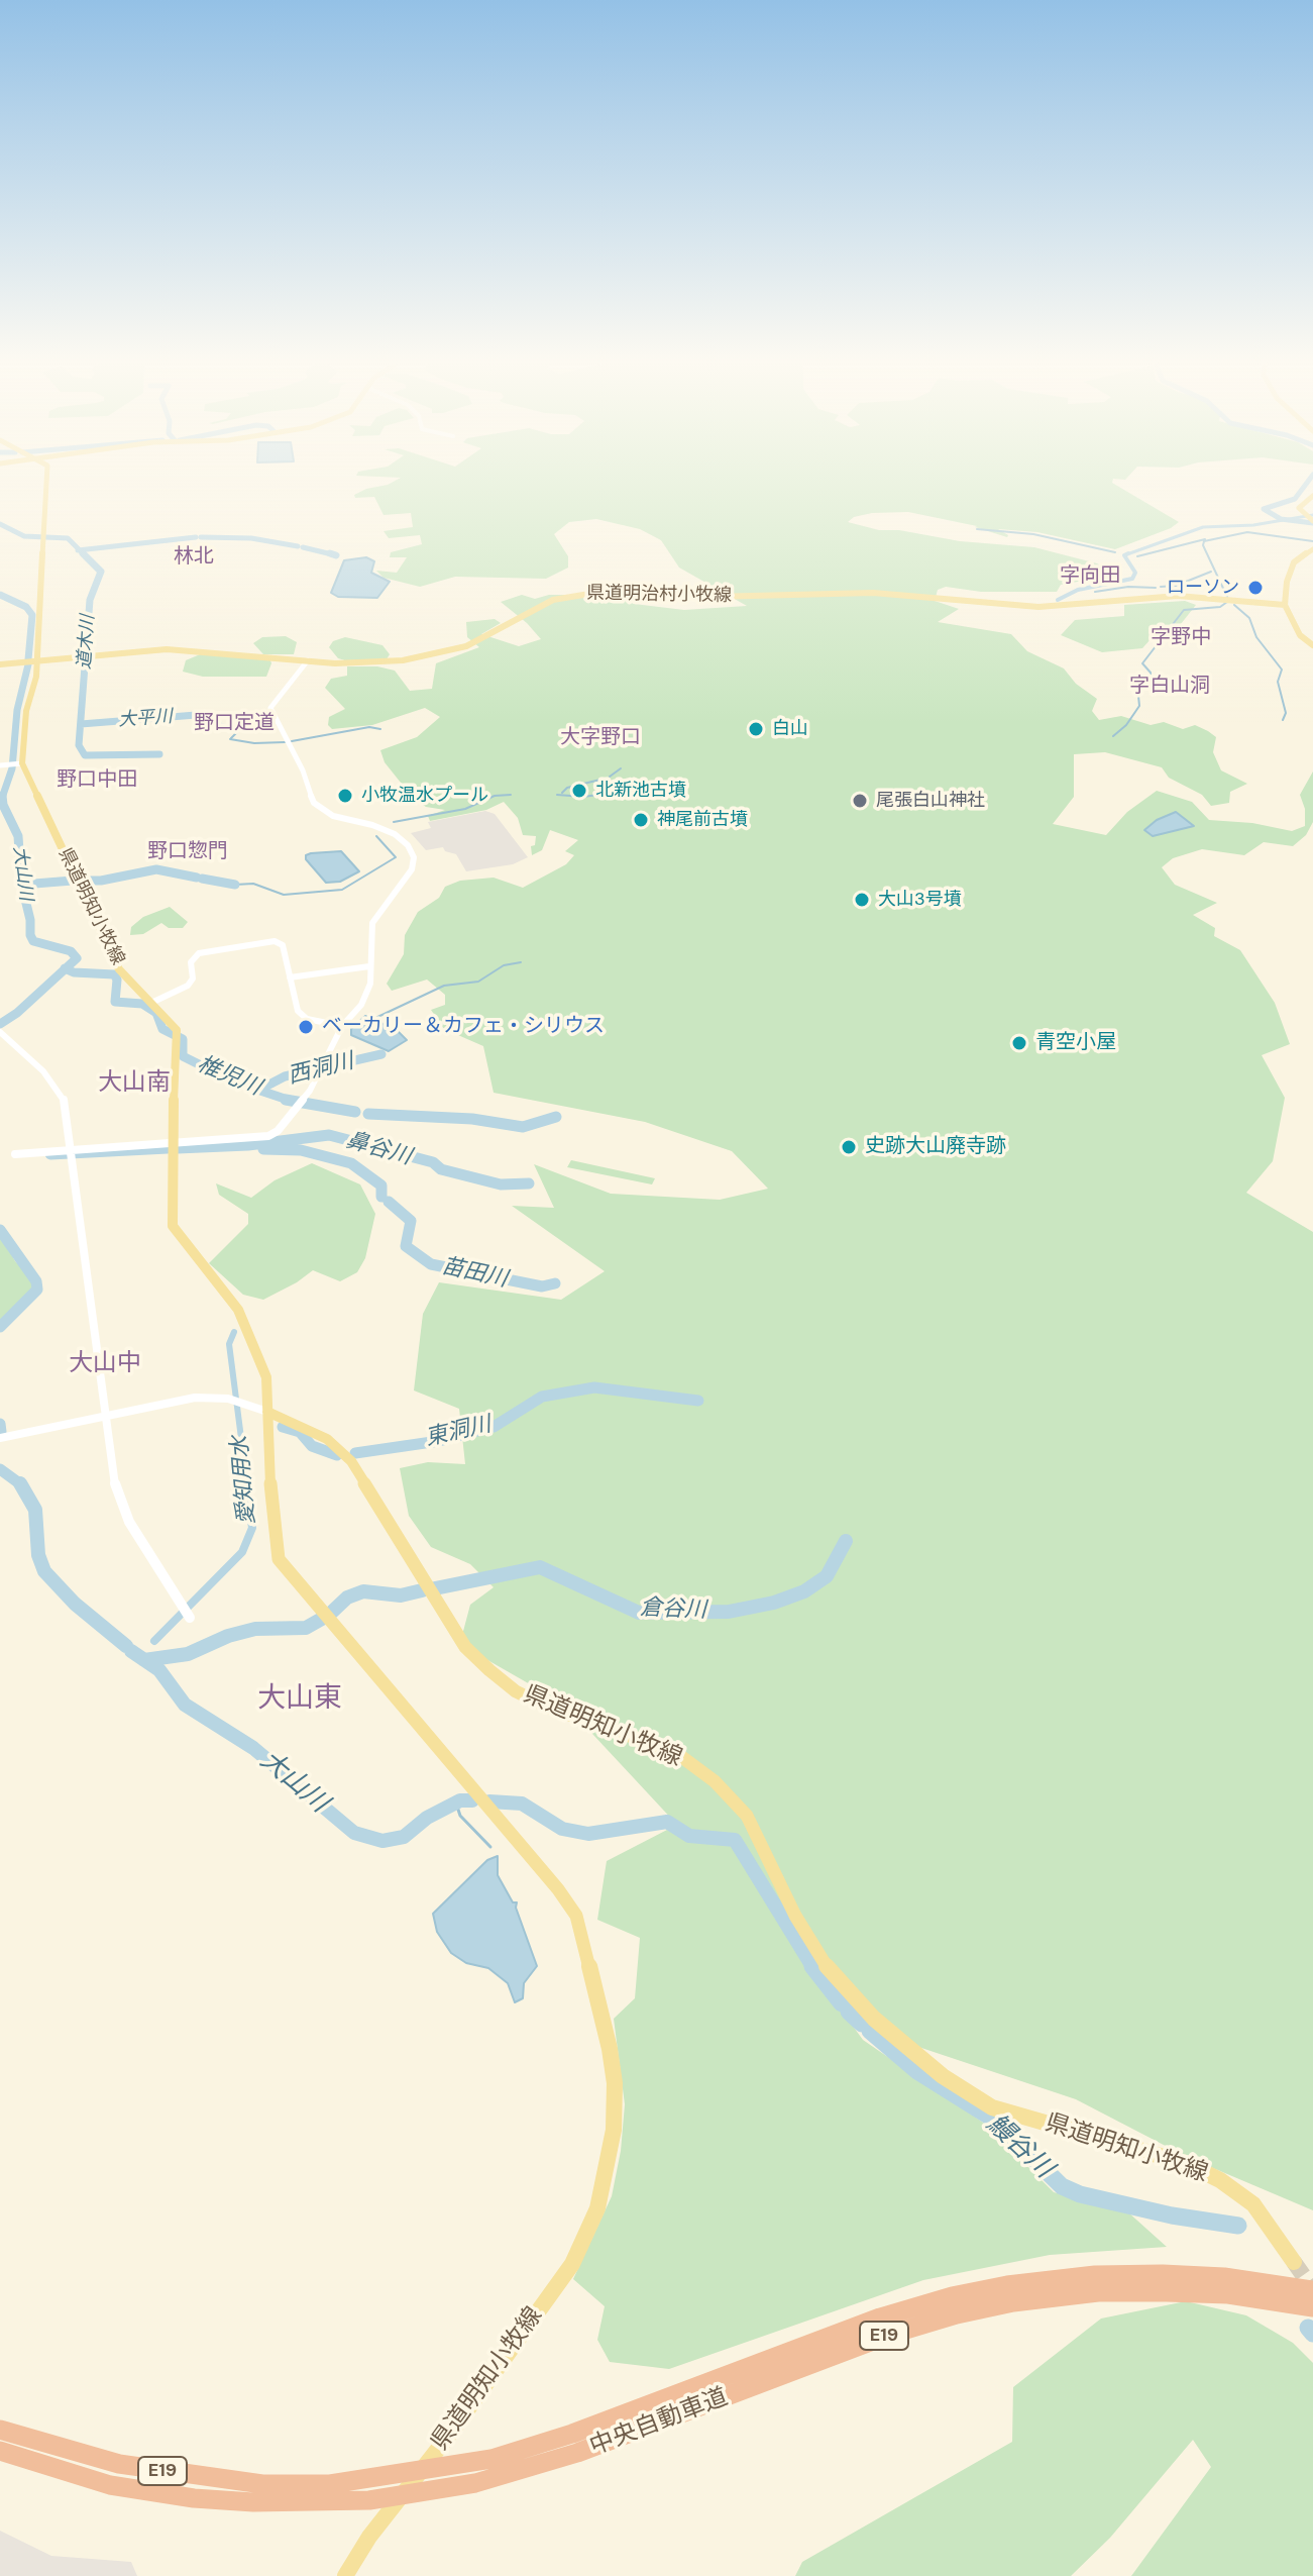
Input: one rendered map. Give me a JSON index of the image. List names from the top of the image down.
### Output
{
  "streets": {
    "highway": ["E19", "中央自動車道"],
    "main road": ["県道明治村小牧線", "県道明知小牧線"]
  },
  "crossings": [
    ["県道明治村小牧線", "県道明知小牧線"]
  ],
  "districts": [
    "林北",
    "字向田",
    "字野中",
    "字白山洞",
    "野口定道",
    "大字野口",
    "野口中田",
    "野口惣門",
    "大山南",
    "大山中",
    "大山東"
  ],
  "water": [
    "道木川",
    "大平川",
    "大山川",
    "西洞川",
    "椎児川",
    "鼻谷川",
    "苗田川",
    "東洞川",
    "愛知用水",
    "倉谷川",
    "鰻谷川"
  ],
  "places": [
    "ローソン",
    "白山",
    "北新池古墳",
    "小牧温水プール",
    "尾張白山神社",
    "神尾前古墳",
    "大山3号墳",
    "ベーカリー＆カフェ・シリウス",
    "青空小屋",
    "史跡大山廃寺跡"
  ]
}
